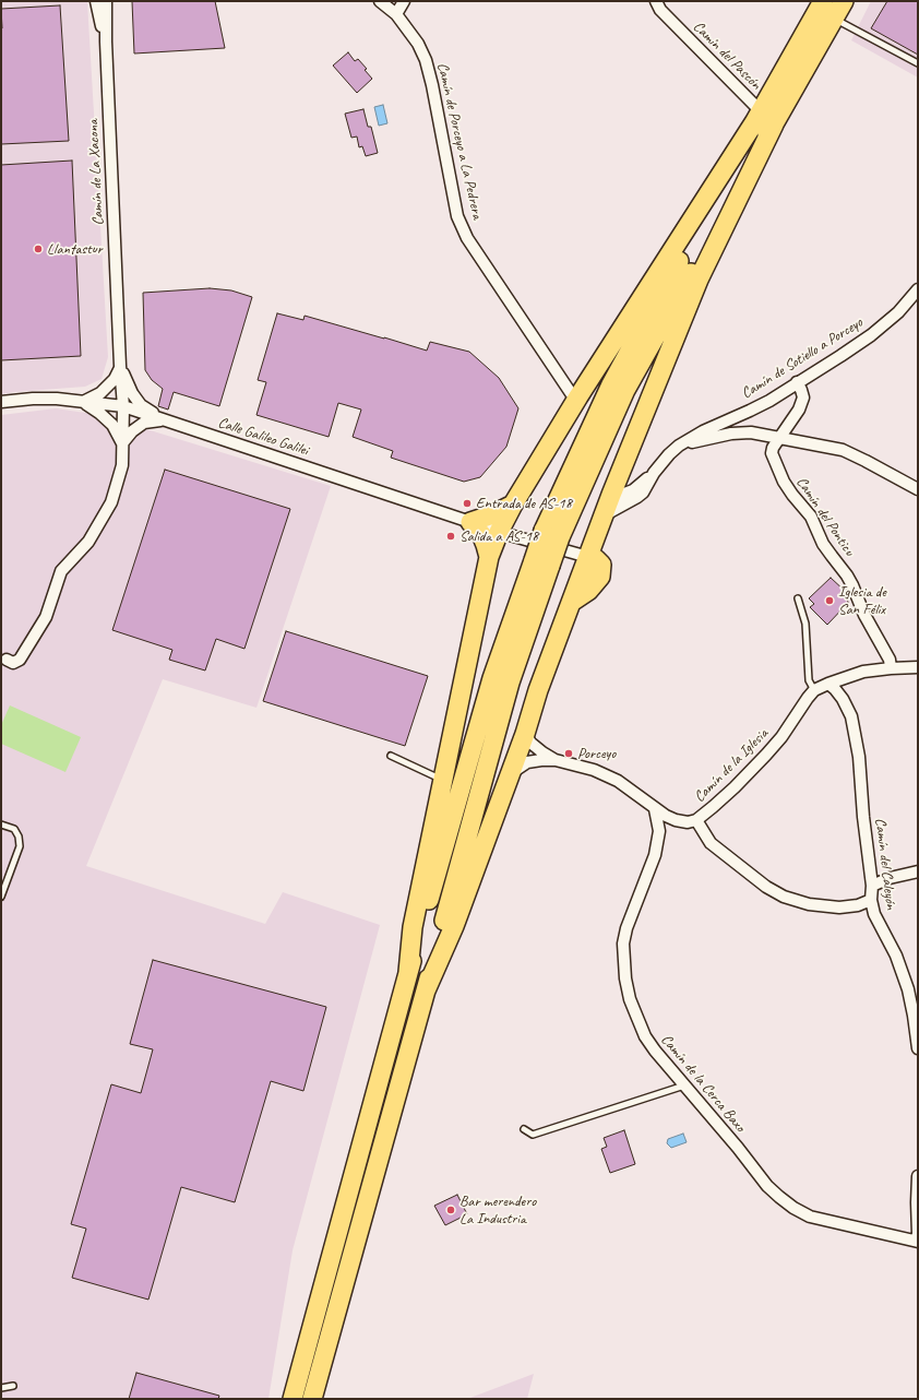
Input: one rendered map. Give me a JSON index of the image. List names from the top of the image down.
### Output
{
  "streets": {
    "street": [
      "Camín del Pascón",
      "Camín de Porceyo a La Pedrera",
      "Camín de La Xacona",
      "Camín de Sotiello a Porceyo",
      "Calle Galileo Galilei",
      "Camín del Ponticu",
      "Camín de la Iglesia",
      "Camín del Caleyón",
      "Camín de la Cerca Baxo"
    ]
  },
  "crossings": [
    ["Camín de La Xacona", "Calle Galileo Galilei"],
    ["Camín de Sotiello a Porceyo", "Camín del Ponticu"],
    ["Camín del Ponticu", "Camín de la Iglesia"],
    ["Camín de la Iglesia", "Camín del Caleyón"],
    ["Camín de la Iglesia", "Camín de la Cerca Baxo"]
  ],
  "places": [
    "Llantastur",
    "Entrada de AS-18",
    "Salida a AS-18",
    "Iglesia de San Félix",
    "Porceyo",
    "Bar merendero La Industria"
  ]
}
